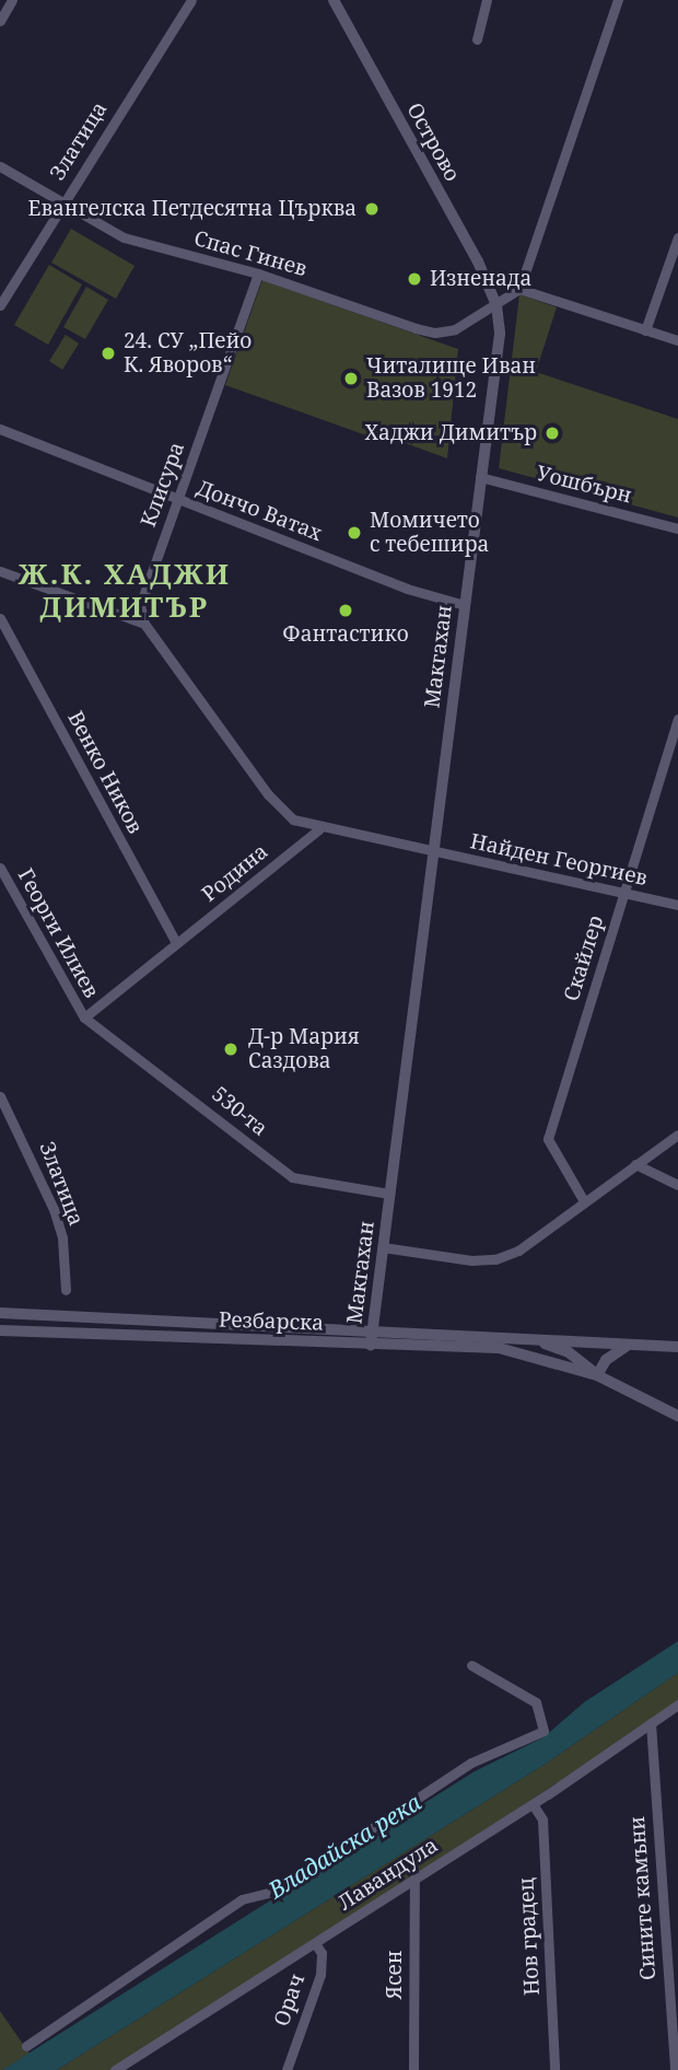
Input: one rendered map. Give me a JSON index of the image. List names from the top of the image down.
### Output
{
  "streets": {
    "street": [
      "Златица",
      "Острово",
      "Спас Гинев",
      "Клисура",
      "Уошбърн",
      "Дончо Ватах",
      "Макгахан",
      "Венко Ников",
      "Найден Георгиев",
      "Родина",
      "Георги Илиев",
      "Скайлер",
      "530-та",
      "Резбарска",
      "Лавандула",
      "Сините камъни",
      "Нов градец",
      "Ясен",
      "Орач"
    ]
  },
  "crossings": [
    ["Златица", "Спас Гинев"],
    ["Острово", "Спас Гинев"],
    ["Острово", "Макгахан"],
    ["Спас Гинев", "Клисура"],
    ["Спас Гинев", "Макгахан"],
    ["Клисура", "Дончо Ватах"],
    ["Уошбърн", "Макгахан"],
    ["Дончо Ватах", "Макгахан"],
    ["Макгахан", "Найден Георгиев"],
    ["Макгахан", "530-та"],
    ["Макгахан", "Резбарска"],
    ["Венко Ников", "Родина"],
    ["Найден Георгиев", "Скайлер"],
    ["Родина", "Георги Илиев"],
    ["Родина", "530-та"],
    ["Георги Илиев", "530-та"],
    ["Лавандула", "Сините камъни"],
    ["Лавандула", "Нов градец"],
    ["Лавандула", "Ясен"],
    ["Лавандула", "Орач"]
  ],
  "districts": ["Ж.К. ХАДЖИ ДИМИТЪР"],
  "water": ["Владайска река"],
  "places": [
    "Евангелска Петдесятна Църква",
    "Изненада",
    "24. СУ „Пейо К. Яворов“",
    "Читалище Иван Вазов 1912",
    "Хаджи Димитър",
    "Момичето с тебешира",
    "Фантастико",
    "Д-р Мария Саздова"
  ]
}
